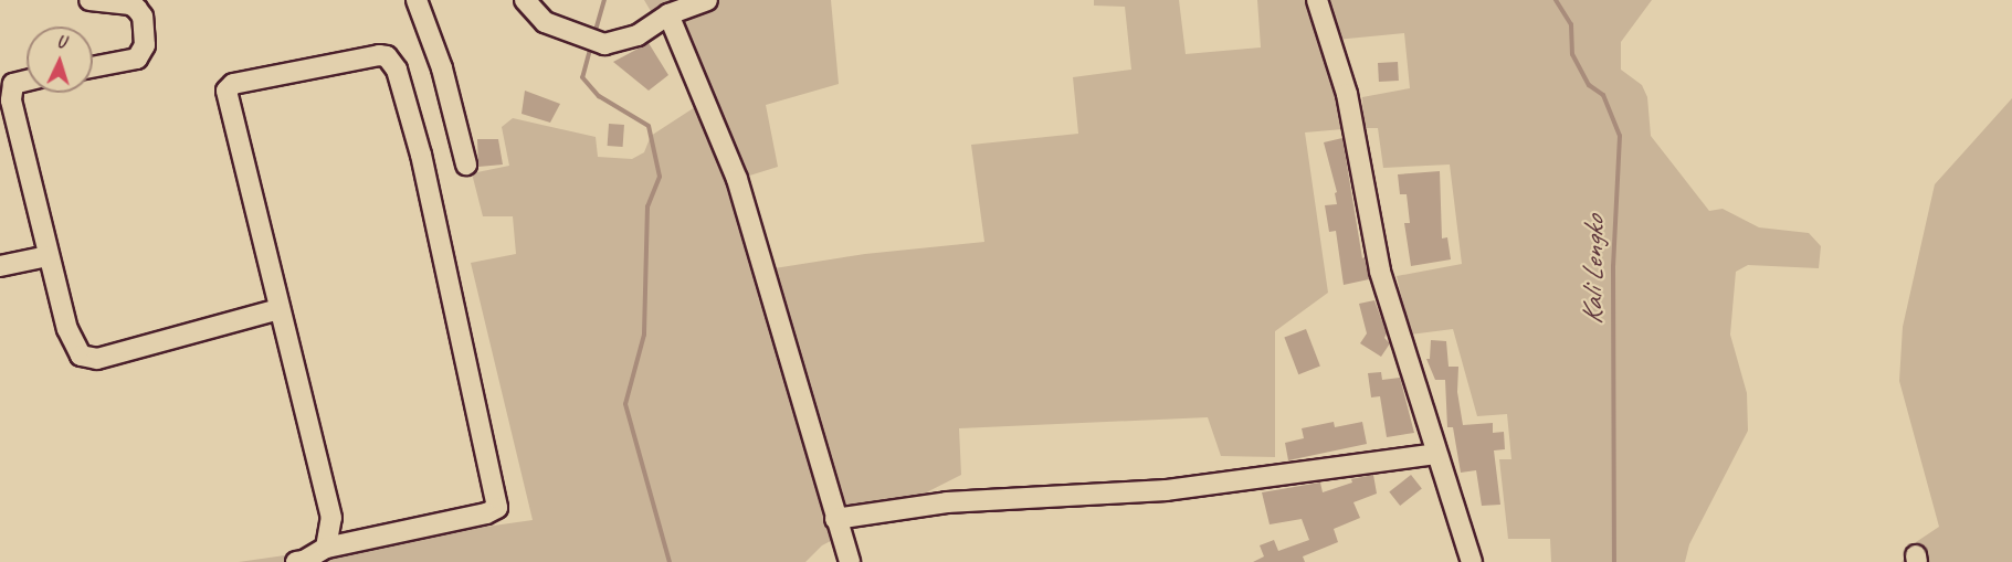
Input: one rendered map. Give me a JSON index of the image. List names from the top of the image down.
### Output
{
  "water": ["Kali Lengko"],
  "north": "top"
}
